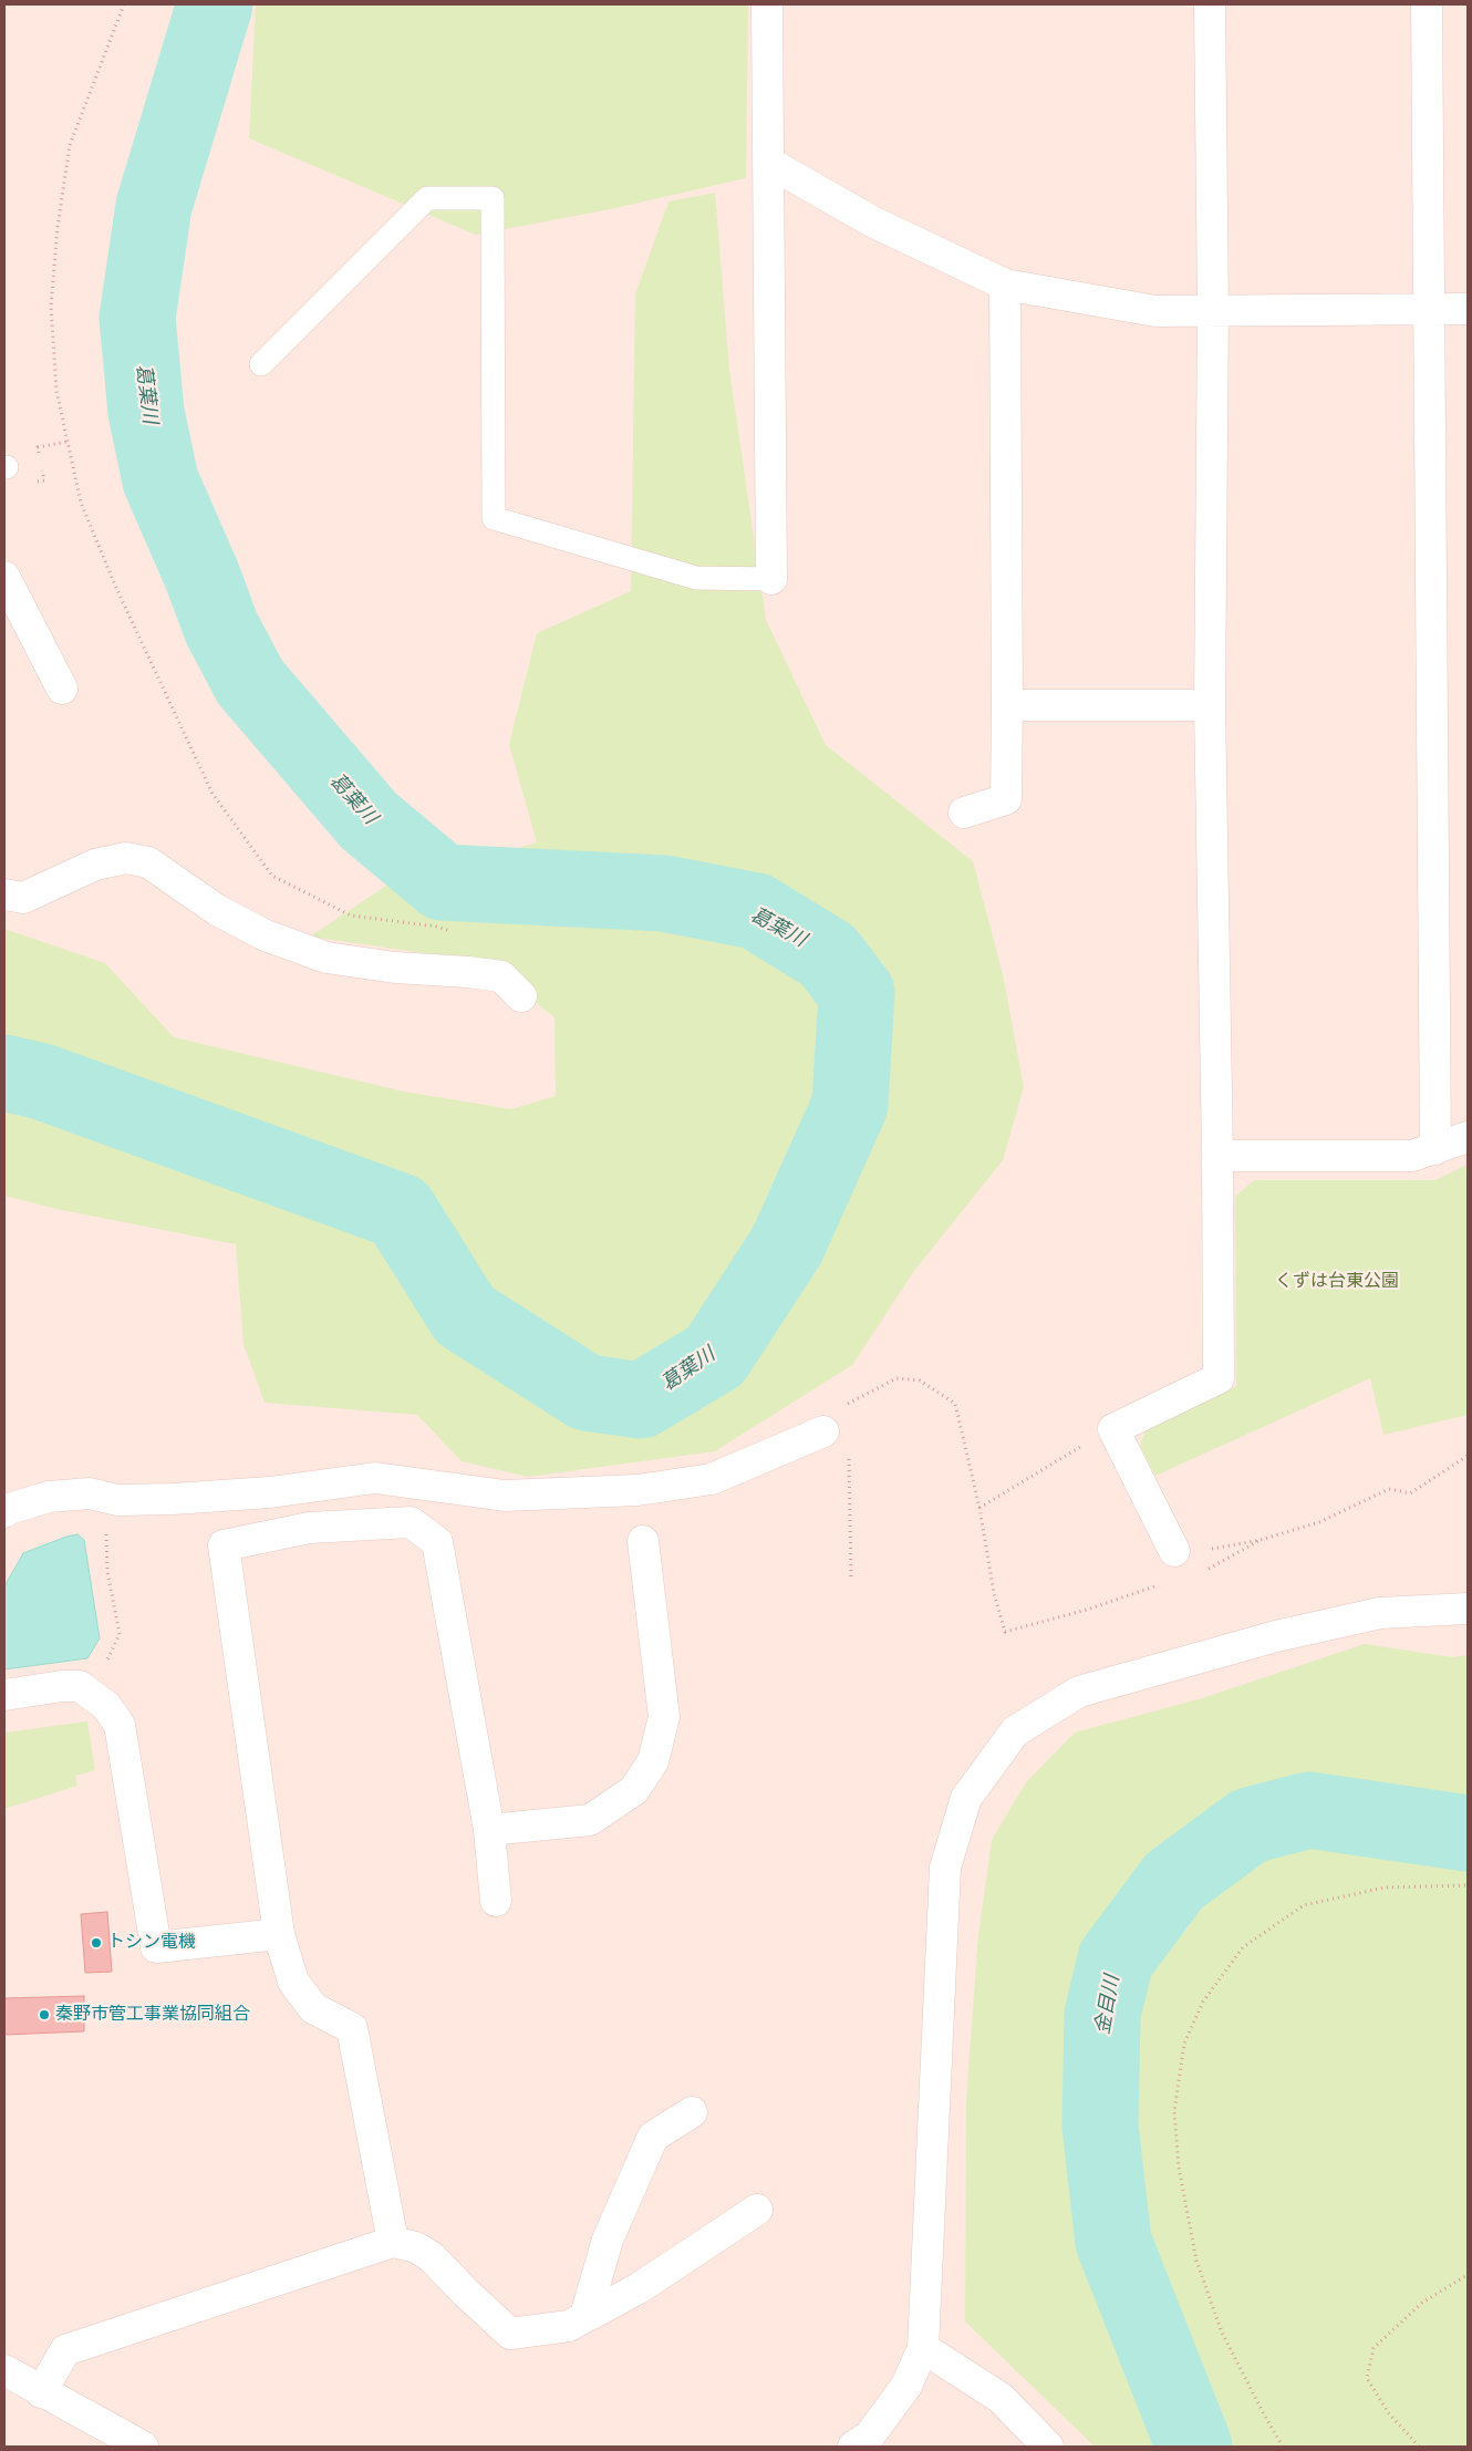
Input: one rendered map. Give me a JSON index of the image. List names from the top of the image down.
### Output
{
  "water": ["葛葉川", "金目川"],
  "parks": ["くずは台東公園"],
  "places": ["トシン電機", "秦野市管工事業協同組合"]
}
